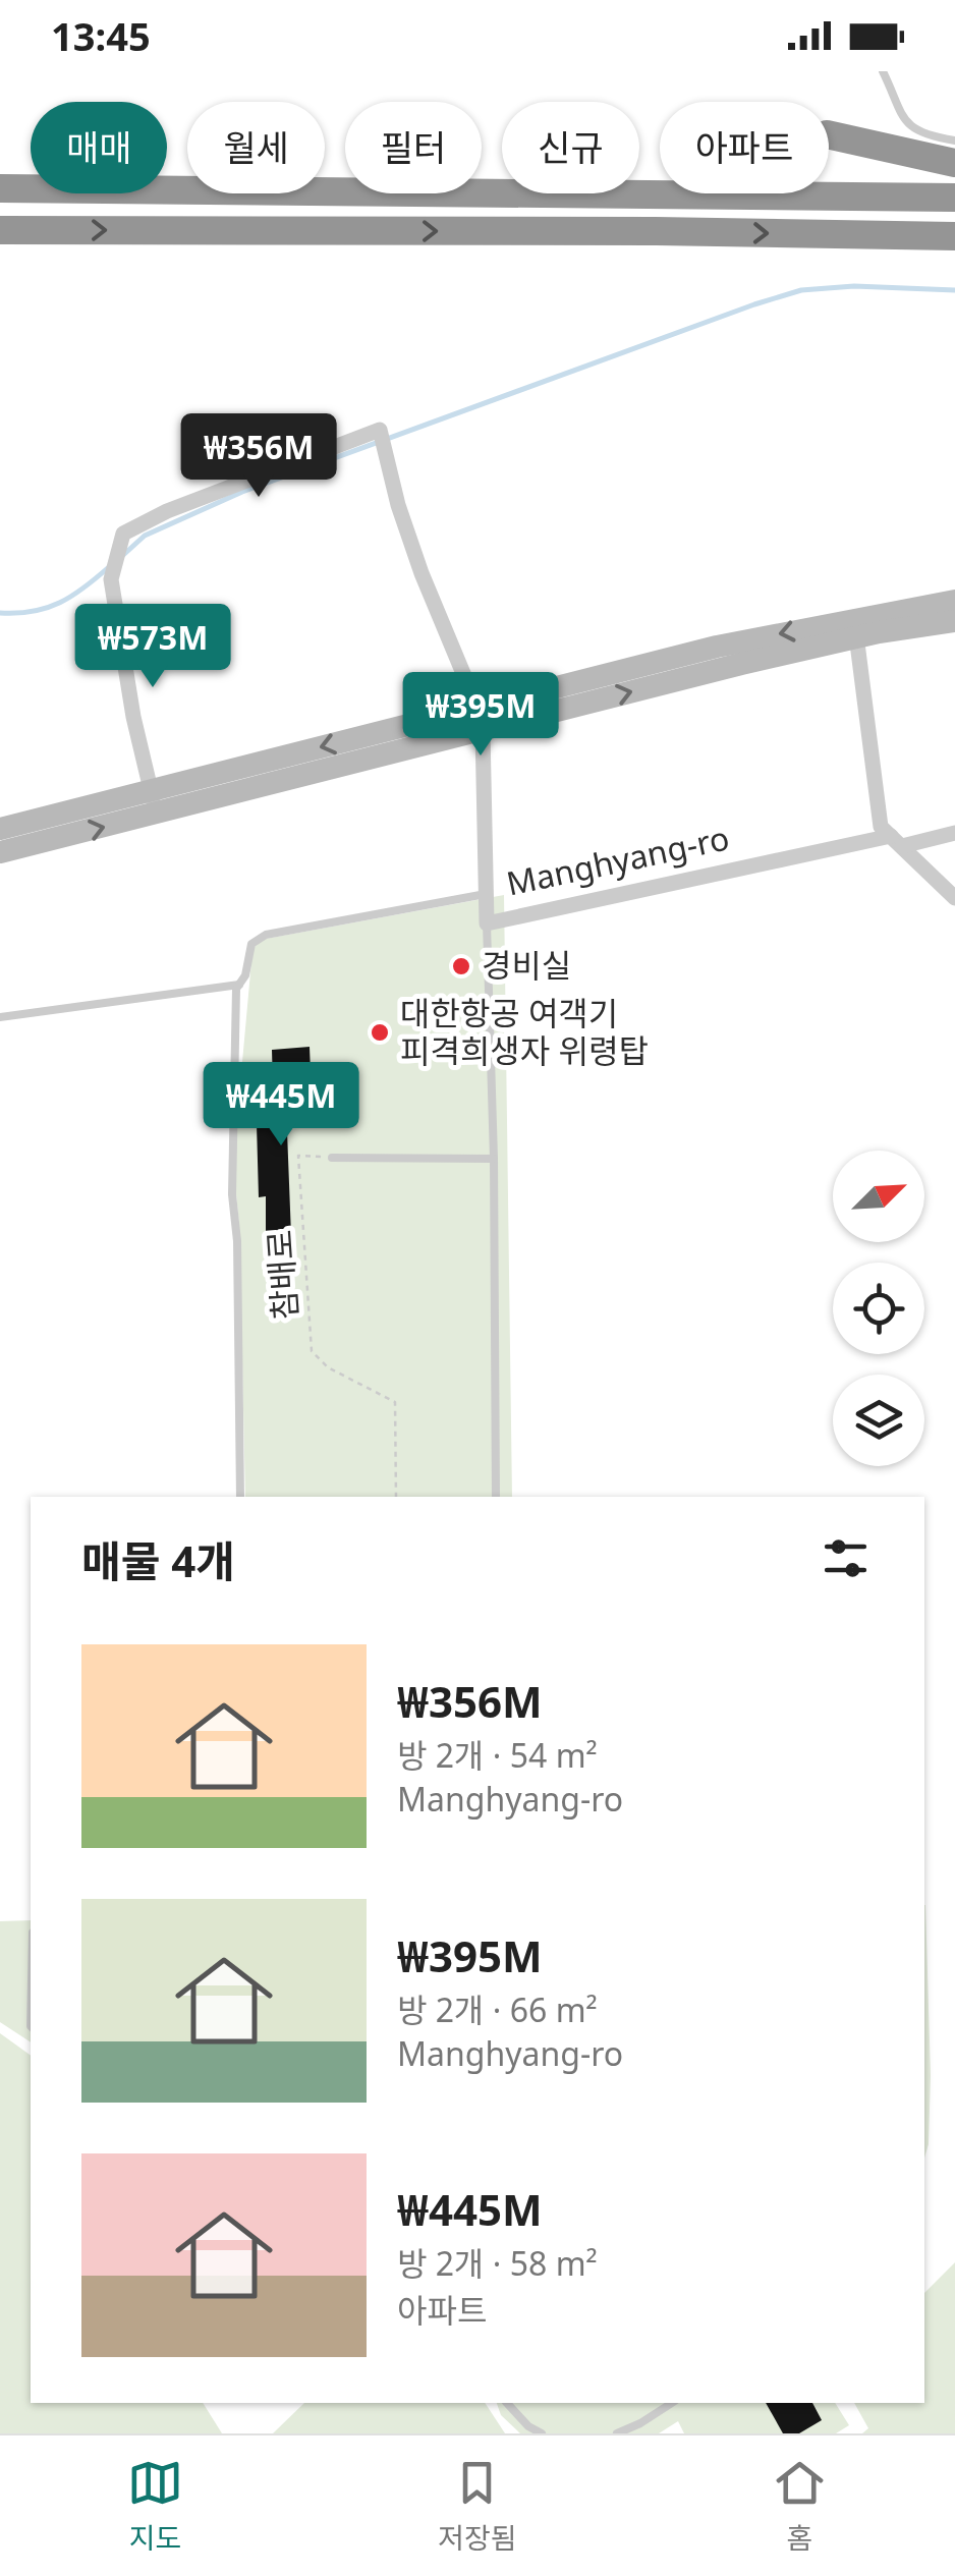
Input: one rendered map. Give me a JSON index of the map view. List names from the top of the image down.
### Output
{
  "streets": {
    "street": ["Manghyang-ro"],
    "path": ["참배로"]
  },
  "places": ["경비실", "대한항공 여객기 피격희생자 위령탑"],
  "north": "top right",
  "page": {
    "status": "13:45",
    "chip": [
      "매매",
      "월세",
      "필터",
      "신규",
      "아파트"
    ],
    "price": [
      "₩356M",
      "₩573M",
      "₩395M",
      "₩445M"
    ],
    "heading": "매물 4개",
    "list": [
      {
        "name": "₩356M",
        "note": "방 2개 · 54 m² · Manghyang-ro"
      },
      {
        "name": "₩395M",
        "note": "방 2개 · 66 m² · Manghyang-ro"
      },
      {
        "name": "₩445M",
        "note": "방 2개 · 58 m² · 아파트"
      }
    ],
    "tabs": ["지도", "저장됨", "홈"]
  }
}
